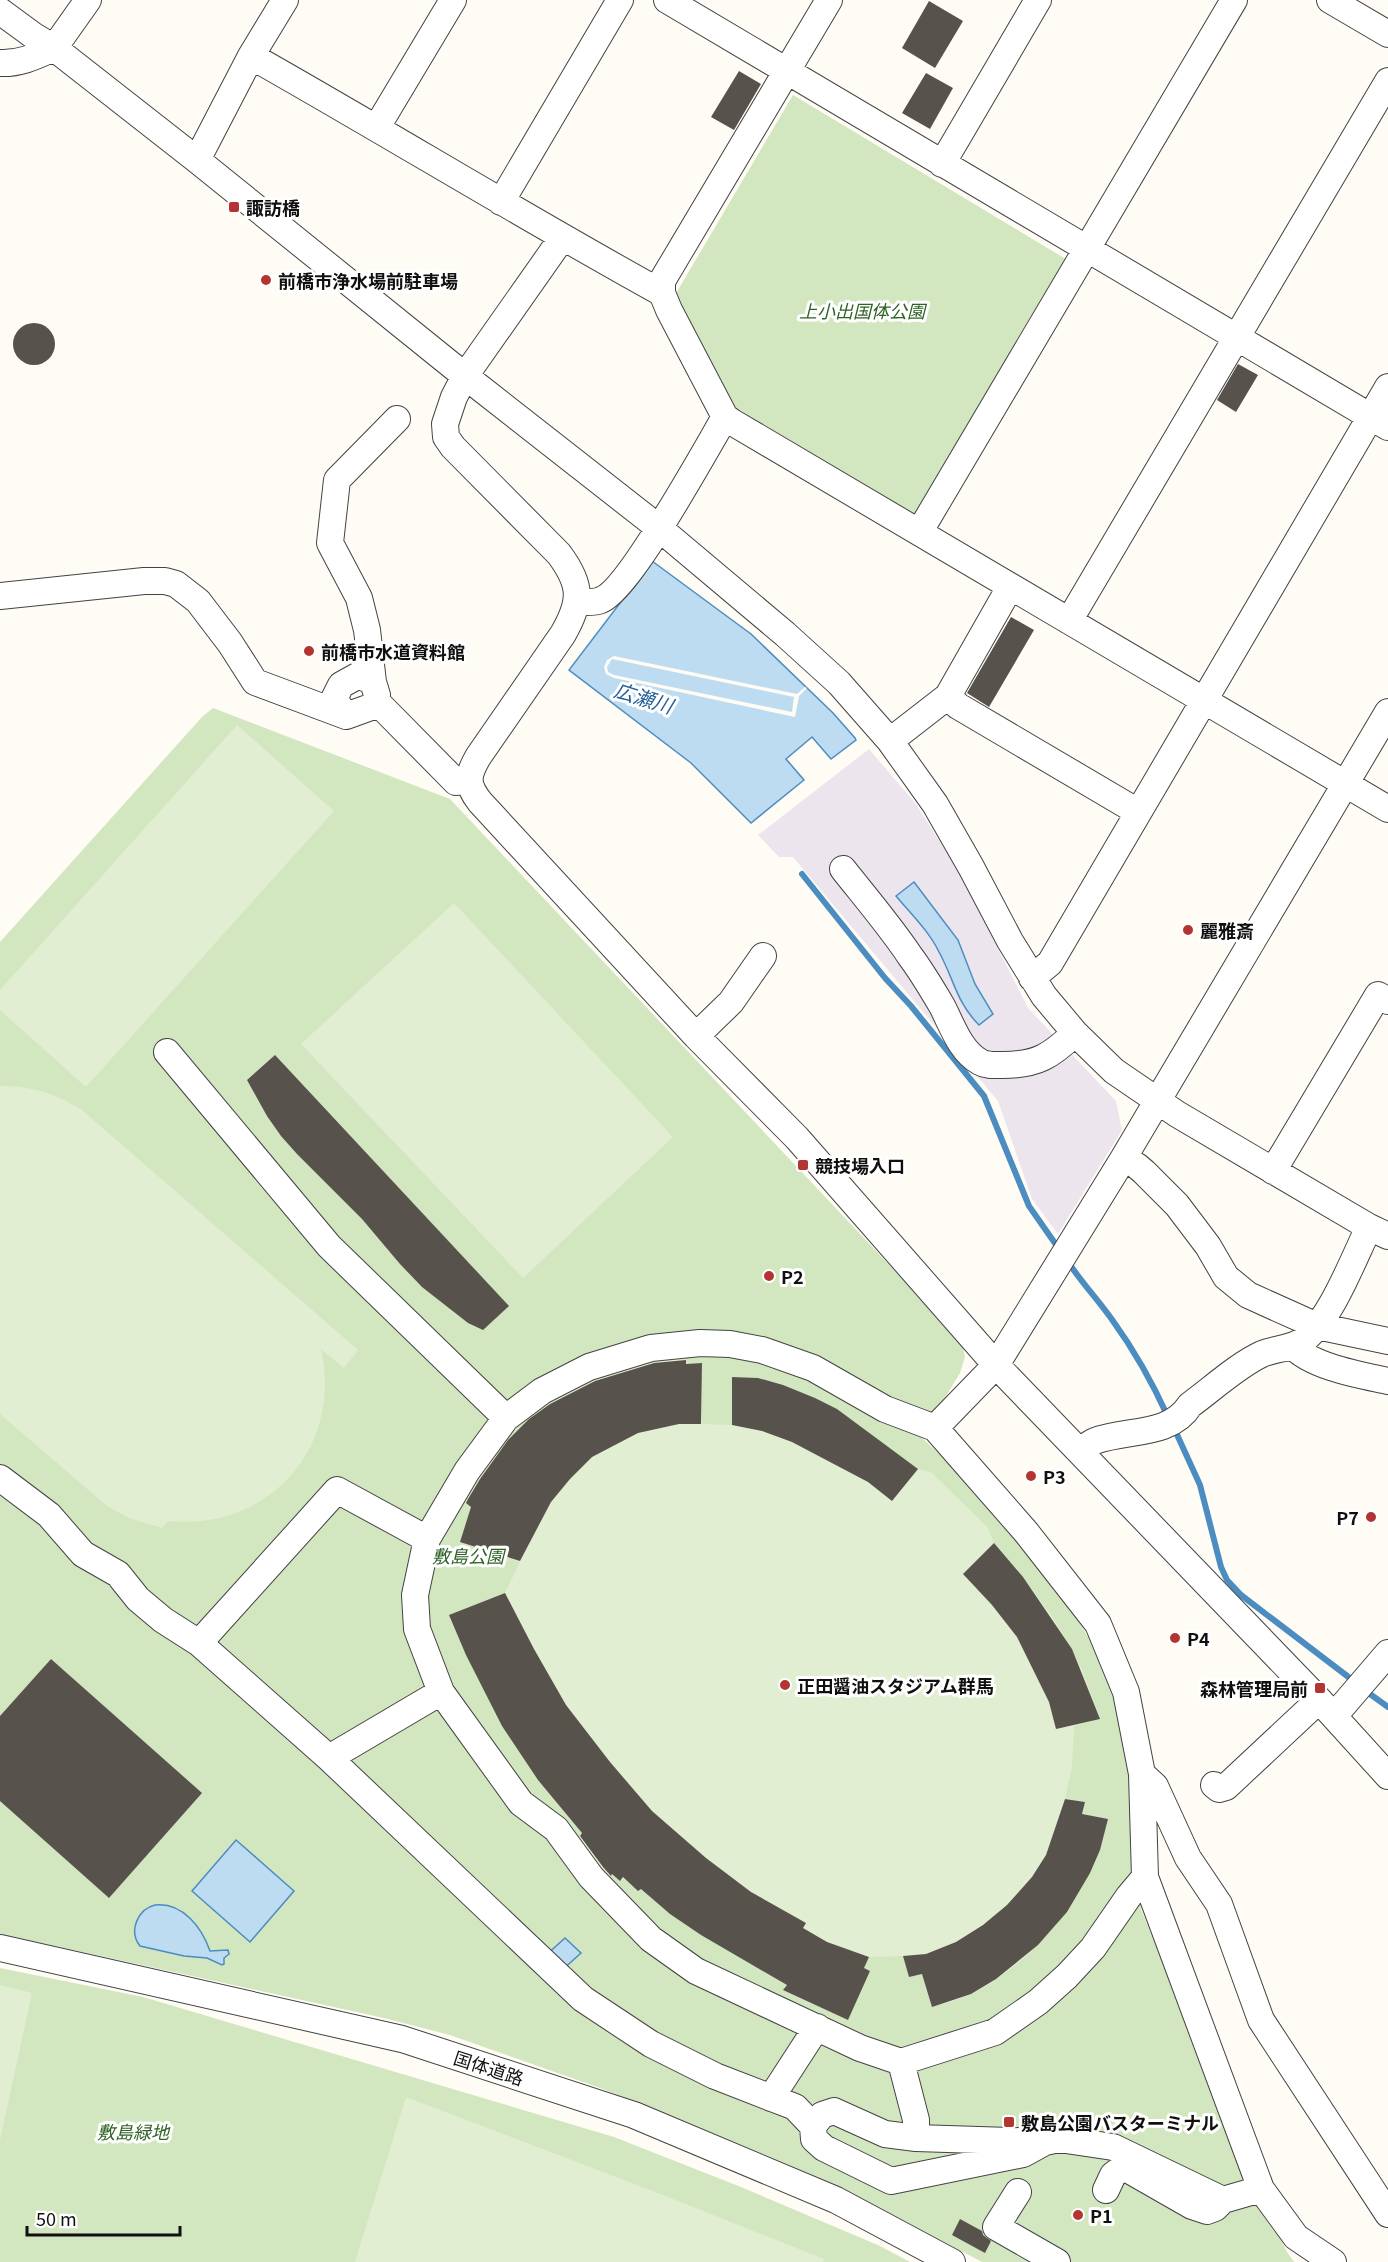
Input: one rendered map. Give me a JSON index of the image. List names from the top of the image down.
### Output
{
  "streets": {
    "street": ["国体道路"]
  },
  "water": ["広瀬川"],
  "parks": ["上小出国体公園", "敷島公園", "敷島緑地"],
  "places": {
    "transit": [
      "諏訪橋",
      "競技場入口",
      "森林管理局前",
      "敷島公園バスターミナル"
    ],
    "other": [
      "前橋市浄水場前駐車場",
      "前橋市水道資料館",
      "麗雅斎",
      "P2",
      "P3",
      "P7",
      "P4",
      "正田醤油スタジアム群馬",
      "P1"
    ]
  },
  "scale_bar": "50 m"
}
